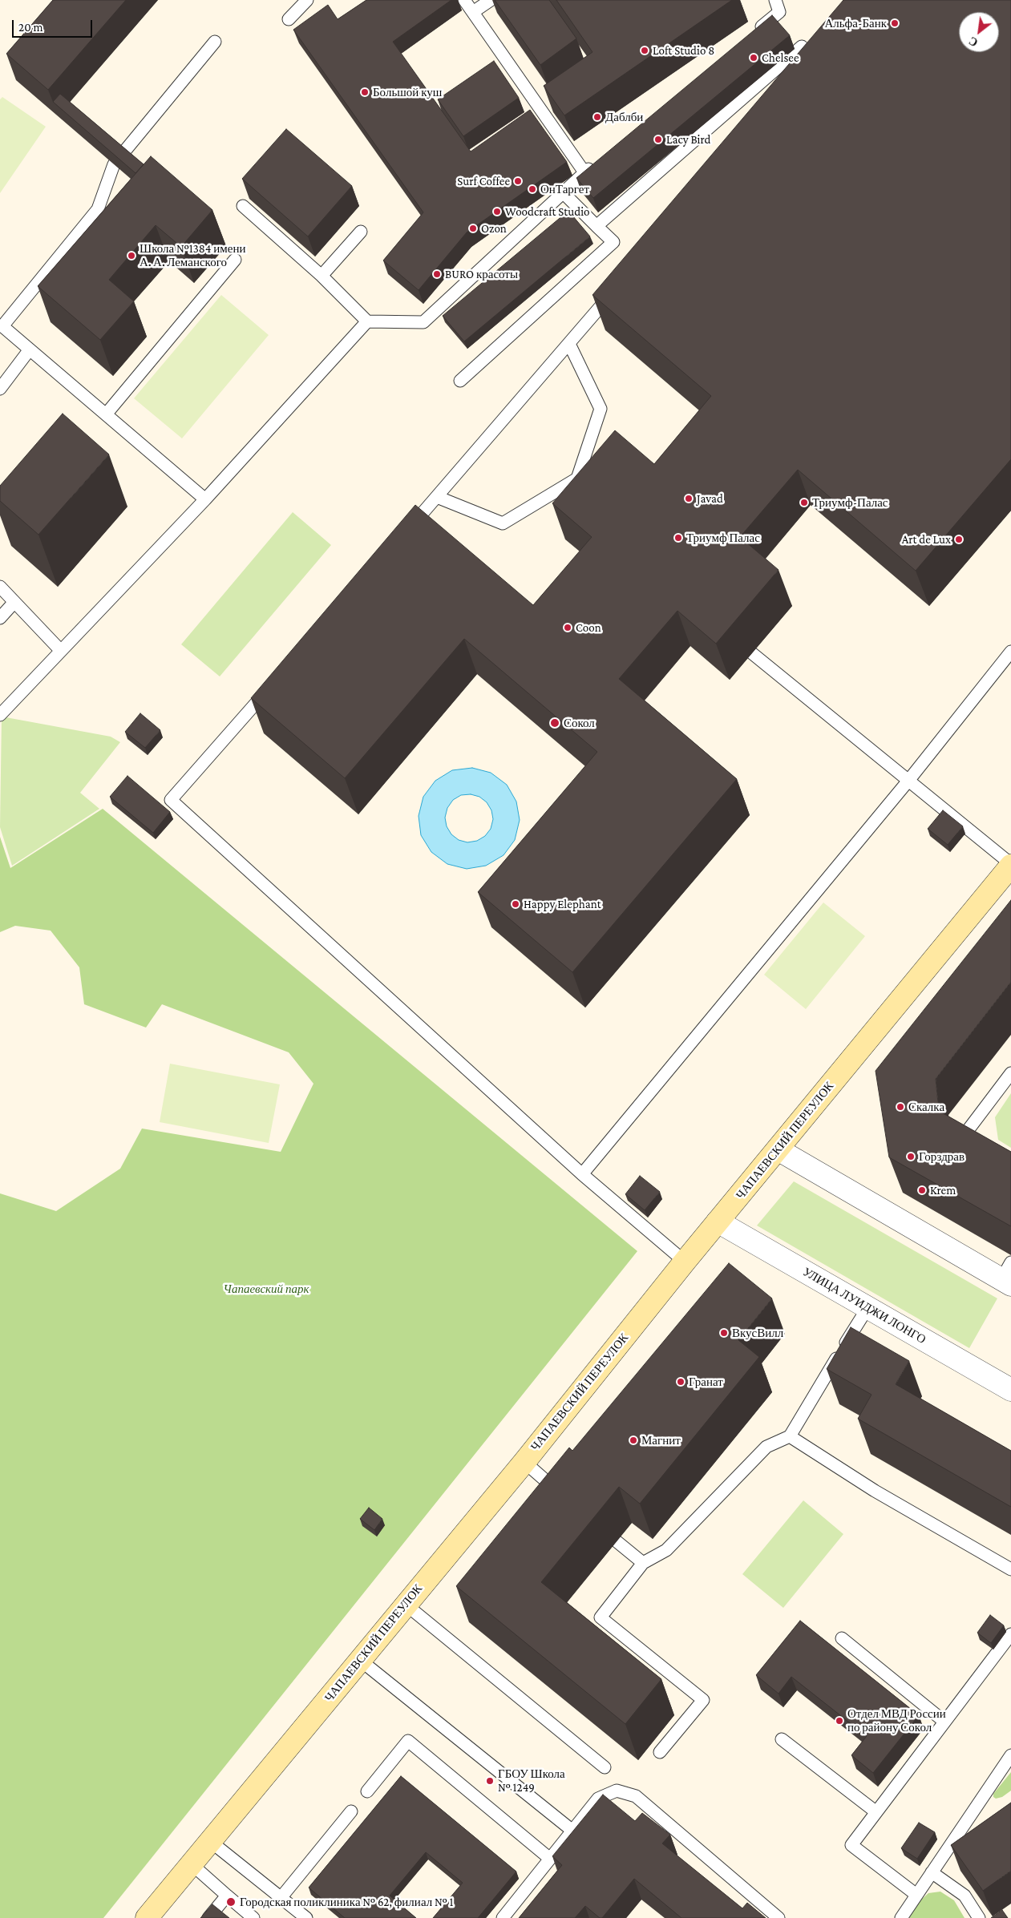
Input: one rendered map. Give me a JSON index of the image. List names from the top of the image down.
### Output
{
  "streets": {
    "street": ["ЧАПАЕВСКИЙ ПЕРЕУЛОК", "УЛИЦА ЛУИДЖИ ЛОНГО"]
  },
  "crossings": [
    ["ЧАПАЕВСКИЙ ПЕРЕУЛОК", "УЛИЦА ЛУИДЖИ ЛОНГО"]
  ],
  "parks": ["Чапаевский парк"],
  "places": [
    "Альфа-Банк",
    "Loft Studio 8",
    "Chelsee",
    "Большой куш",
    "Даблби",
    "Lacy Bird",
    "Surf Coffee",
    "ОнТаргет",
    "Woodcraft Studio",
    "Ozon",
    "Школа №1384 имени А. А. Леманского",
    "BURO красоты",
    "Javad",
    "Триумф-Палас",
    "Триумф Палас",
    "Art de Lux",
    "Coon",
    "Сокол",
    "Happy Elephant",
    "Скалка",
    "Горздрав",
    "Krem",
    "ВкусВилл",
    "Гранат",
    "Магнит",
    "Отдел МВД России по району Сокол",
    "ГБОУ Школа № 1249",
    "Городская поликлиника № 62, филиал № 1"
  ],
  "scale_bar": "20 m",
  "north": "bottom left"
}
